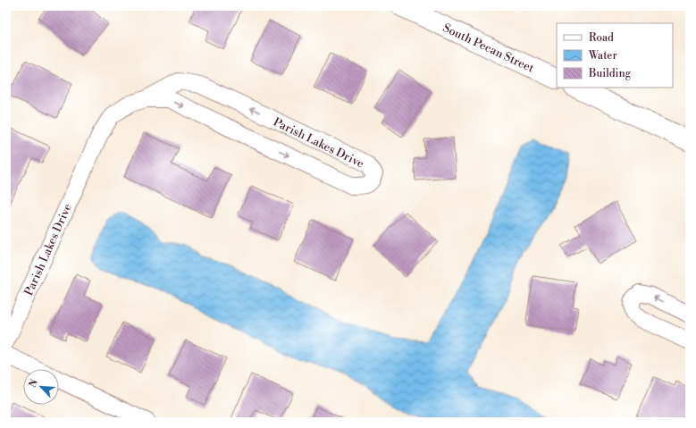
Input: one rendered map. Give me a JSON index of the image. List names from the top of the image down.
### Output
{
  "streets": {
    "street": ["South Pecan Street", "Parish Lakes Drive"]
  },
  "legend": ["Road", "Water", "Building"],
  "north": "top left"
}
